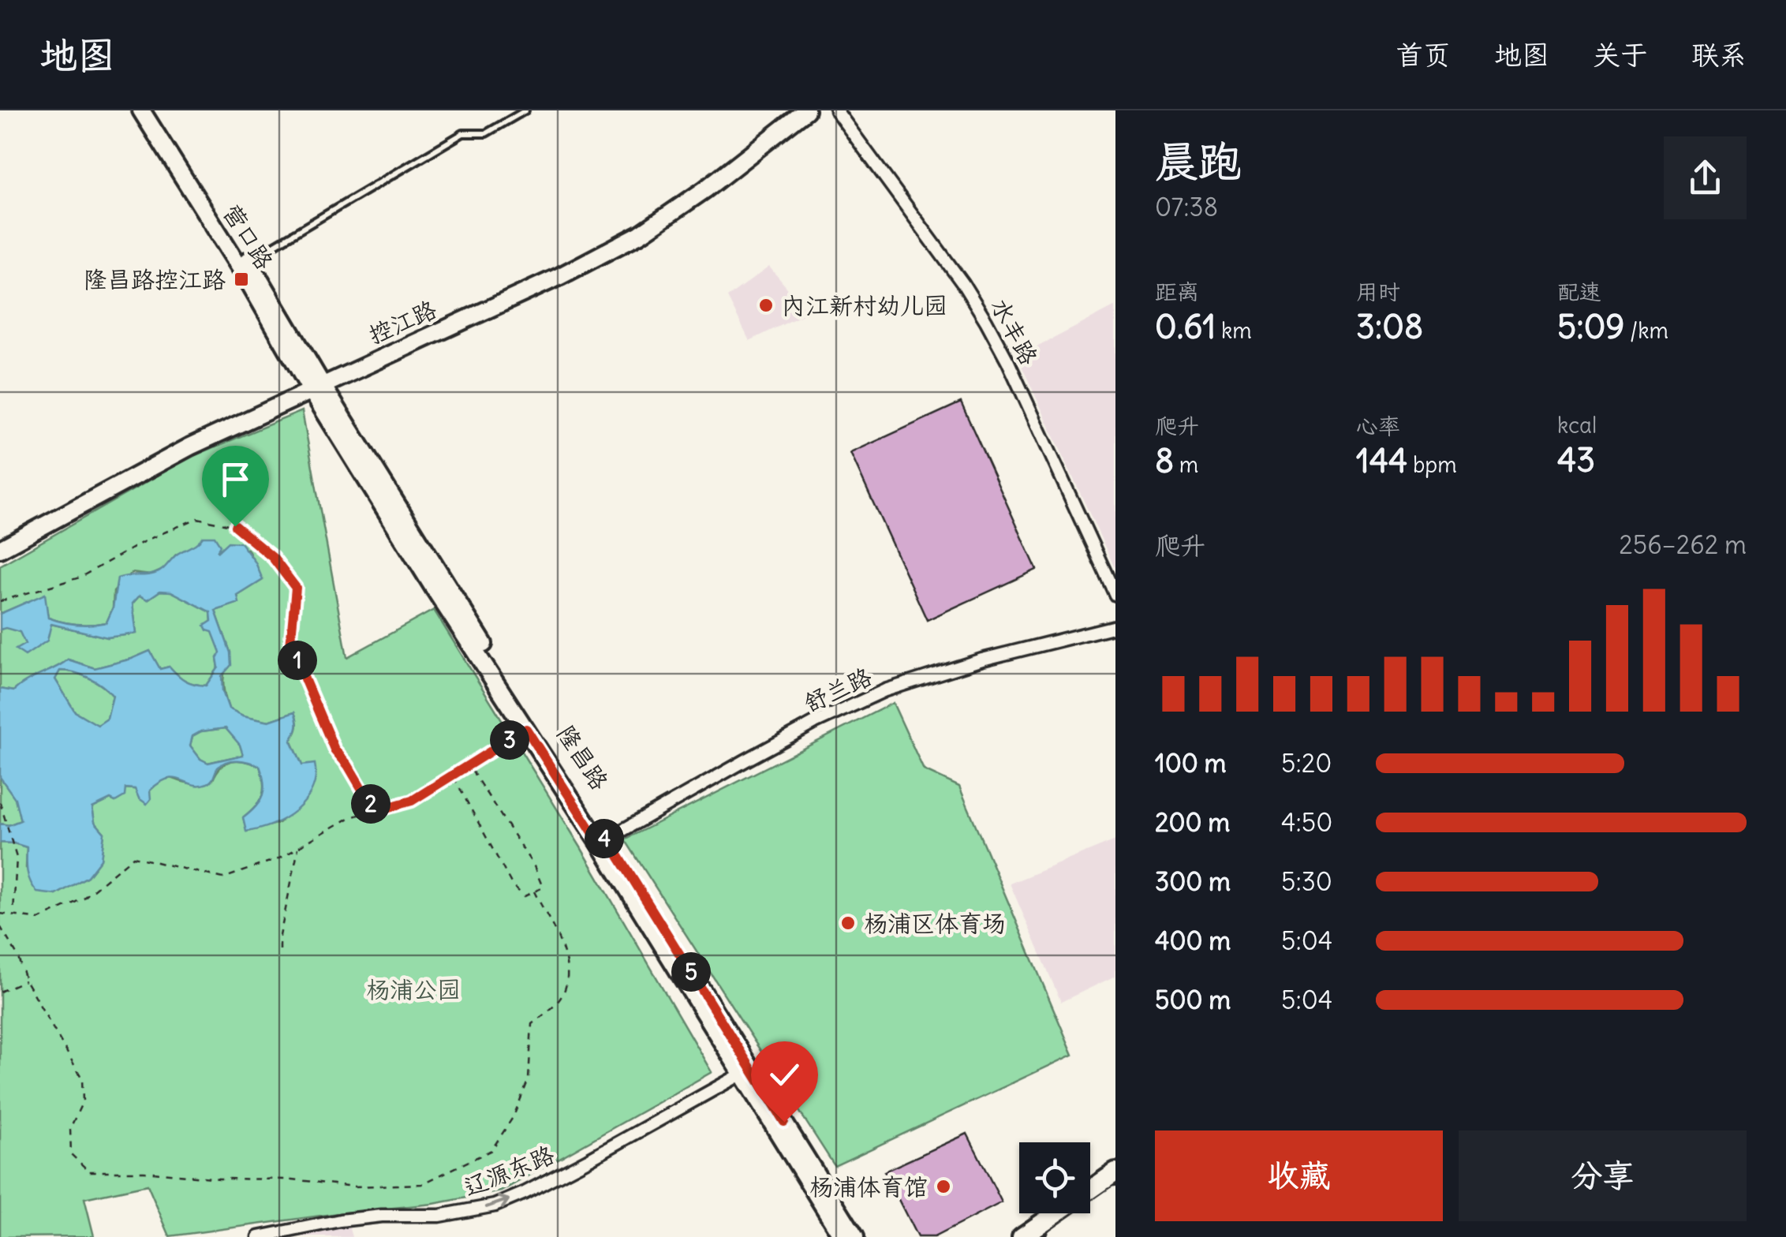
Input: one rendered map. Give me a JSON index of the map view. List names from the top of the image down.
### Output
{
  "streets": {
    "main road": ["营口路", "控江路", "隆昌路"],
    "street": ["水丰路", "舒兰路", "辽源东路"]
  },
  "crossings": [
    ["营口路", "控江路"],
    ["营口路", "隆昌路"],
    ["控江路", "隆昌路"],
    ["舒兰路", "隆昌路"],
    ["隆昌路", "辽源东路"]
  ],
  "one_way": ["辽源东路"],
  "parks": ["杨浦公园"],
  "places": {
    "transit": ["隆昌路控江路"],
    "other": ["内江新村幼儿园", "杨浦区体育场", "杨浦体育馆"]
  },
  "page": {
    "header": "地图",
    "nav": [
      "首页",
      "地图",
      "关于",
      "联系"
    ],
    "heading": ["晨跑", "07:38"],
    "stats": [
      ["距离", "0.61 km"],
      ["用时", "3:08"],
      ["配速", "5:09 /km"],
      ["爬升", "8 m"],
      ["心率", "144 bpm"],
      ["kcal", "43"]
    ],
    "chart": ["爬升", "256–262 m"],
    "pins": [
      "1",
      "3",
      "2",
      "4",
      "5"
    ],
    "list": [
      {
        "name": "100 m",
        "note": "5:20"
      },
      {
        "name": "200 m",
        "note": "4:50"
      },
      {
        "name": "300 m",
        "note": "5:30"
      },
      {
        "name": "400 m",
        "note": "5:04"
      },
      {
        "name": "500 m",
        "note": "5:04"
      }
    ],
    "buttons": ["收藏", "分享"]
  }
}
